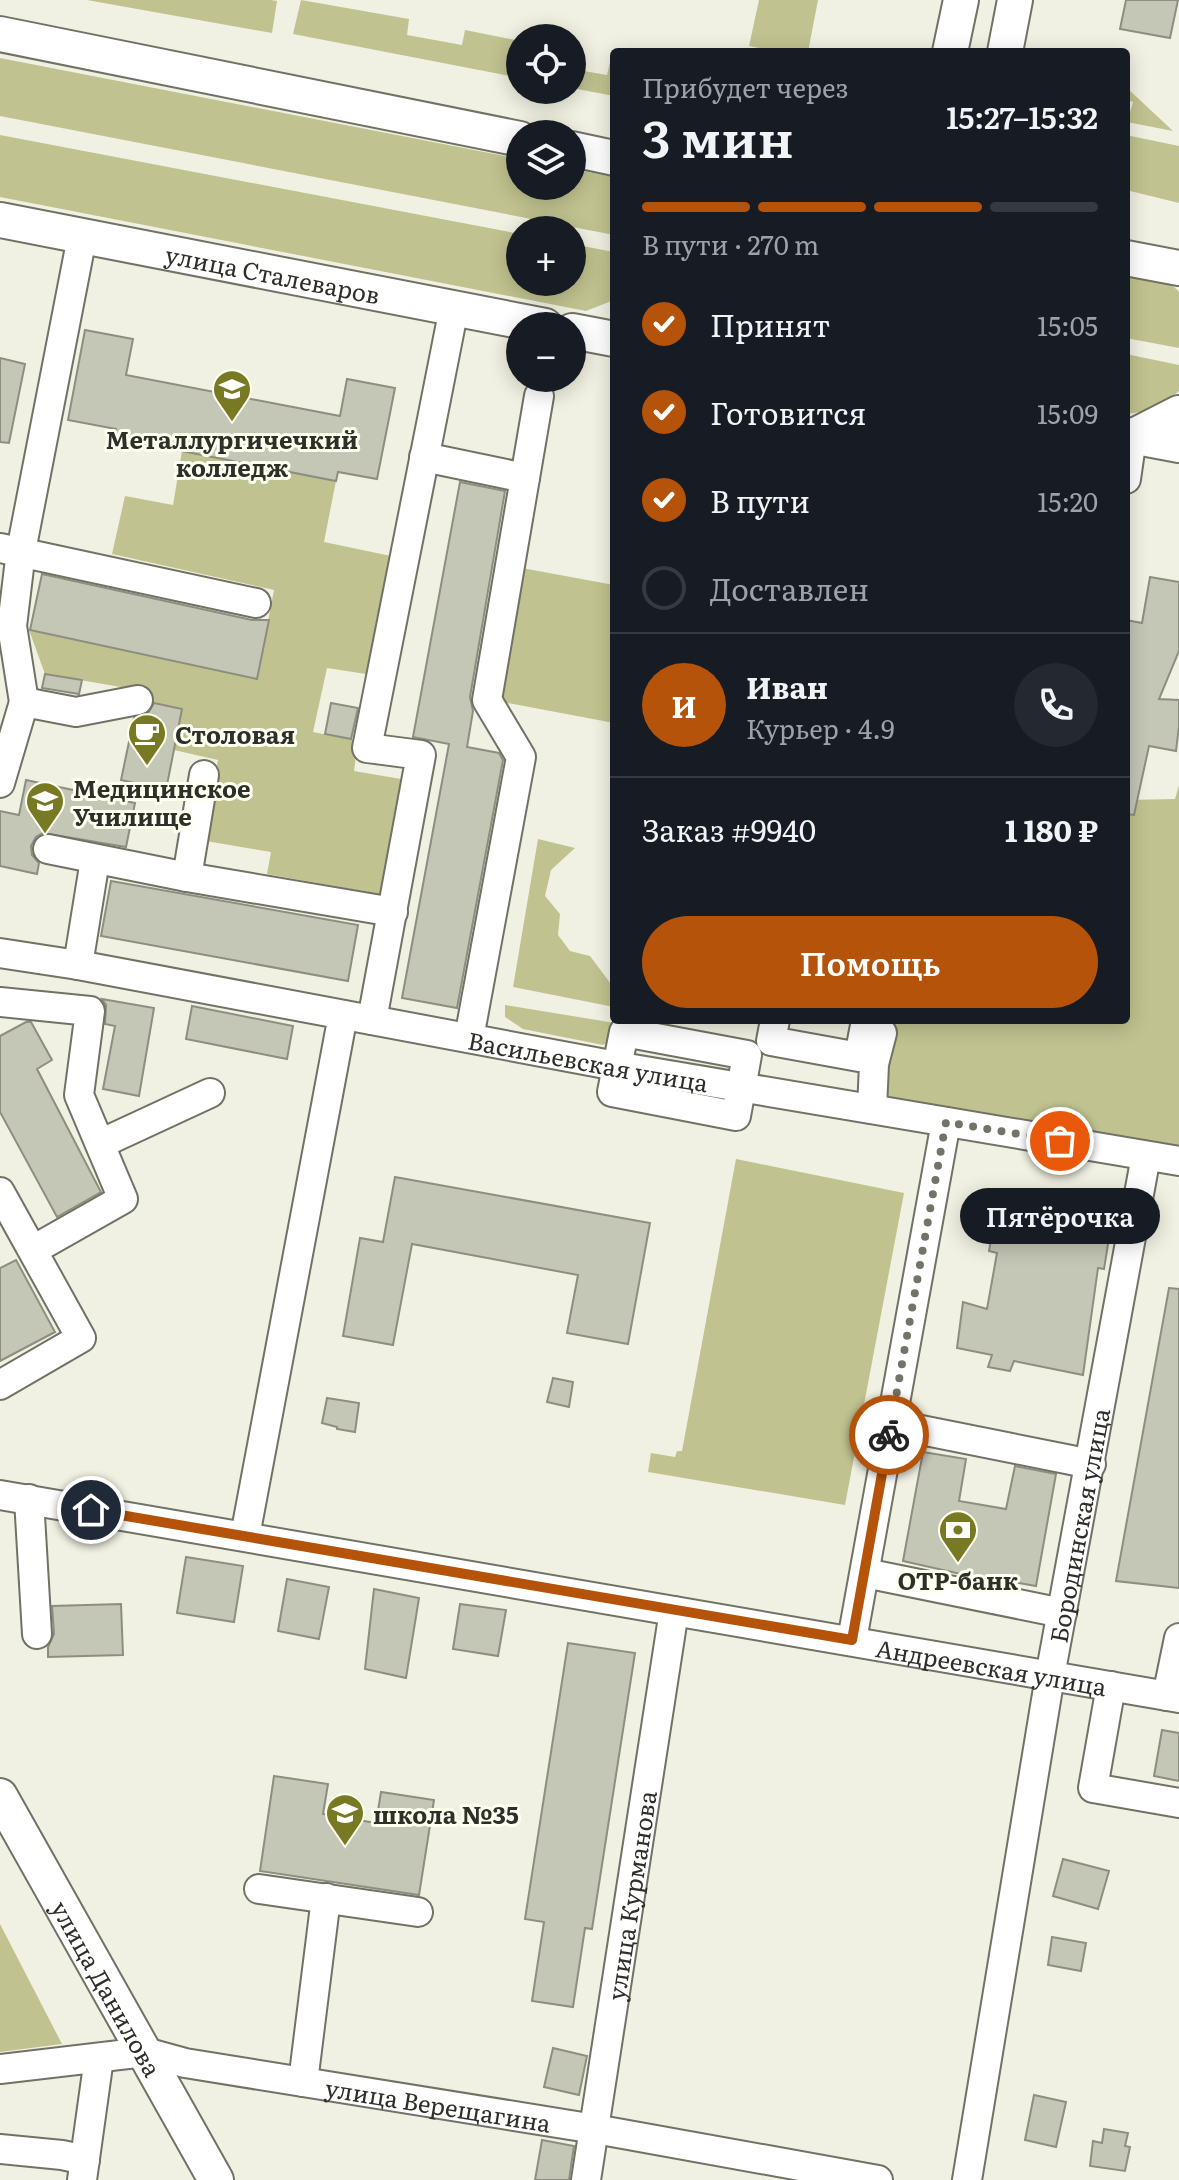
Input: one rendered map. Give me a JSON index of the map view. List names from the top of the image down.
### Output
{
  "streets": {
    "main road": ["улица Сталеваров", "улица Данилова"],
    "street": [
      "Васильевская улица",
      "Бородинская улица",
      "Андреевская улица",
      "улица Курманова",
      "улица Верещагина"
    ]
  },
  "crossings": [
    ["Васильевская улица", "Бородинская улица"],
    ["Бородинская улица", "Андреевская улица"],
    ["Андреевская улица", "улица Курманова"],
    ["улица Курманова", "улица Верещагина"],
    ["улица Данилова", "улица Верещагина"]
  ],
  "places": {
    "school or university": ["Металлургичечкий колледж", "Медицинское Училище", "школа №35"],
    "cafe": ["Столовая"],
    "other": ["Пятёрочка"],
    "bank": ["OTP-банк"]
  },
  "page": {
    "map_buttons": ["+", "−"],
    "heading": ["3 мин", "Прибудет через", "15:27–15:32"],
    "panel": [
      "Иван",
      "Курьер · 4.9",
      "Заказ #9940",
      "1 180 ₽"
    ],
    "bar": "В пути · 270 m",
    "list": [
      ["Принят", "15:05"],
      ["Готовится", "15:09"],
      ["В пути", "15:20"],
      "Доставлен"
    ],
    "round": "И",
    "buttons": "Помощь",
    "bubble": "Пятёрочка"
  }
}
